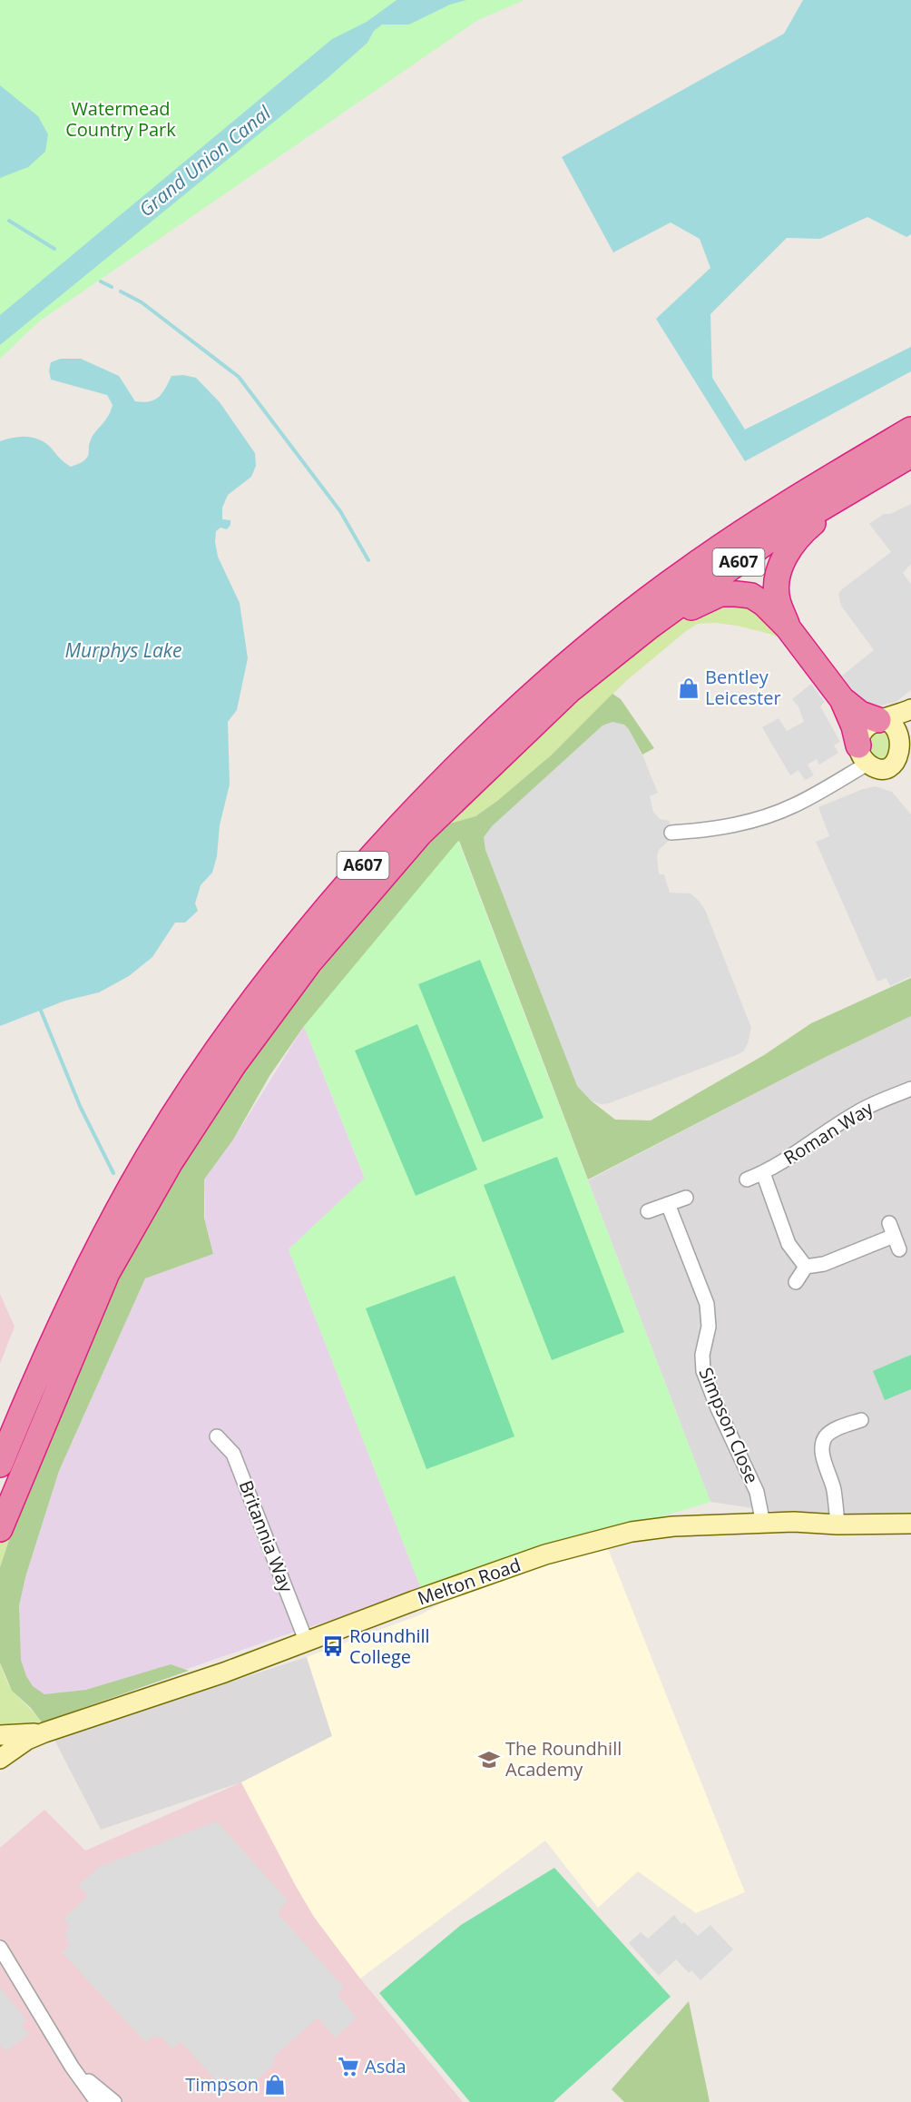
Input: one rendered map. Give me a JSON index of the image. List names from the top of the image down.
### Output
{
  "streets": {
    "highway": ["A607"],
    "street": [
      "Roman Way",
      "Simpson Close",
      "Britannia Way",
      "Melton Road"
    ]
  },
  "crossings": [
    ["Simpson Close", "Melton Road"],
    ["Britannia Way", "Melton Road"]
  ],
  "water": ["Grand Union Canal", "Murphys Lake"],
  "parks": ["Watermead Country Park"],
  "places": {
    "shop": ["Bentley Leicester", "Timpson"],
    "bus stop": ["Roundhill College"],
    "school or university": ["The Roundhill Academy"],
    "supermarket": ["Asda"]
  }
}
